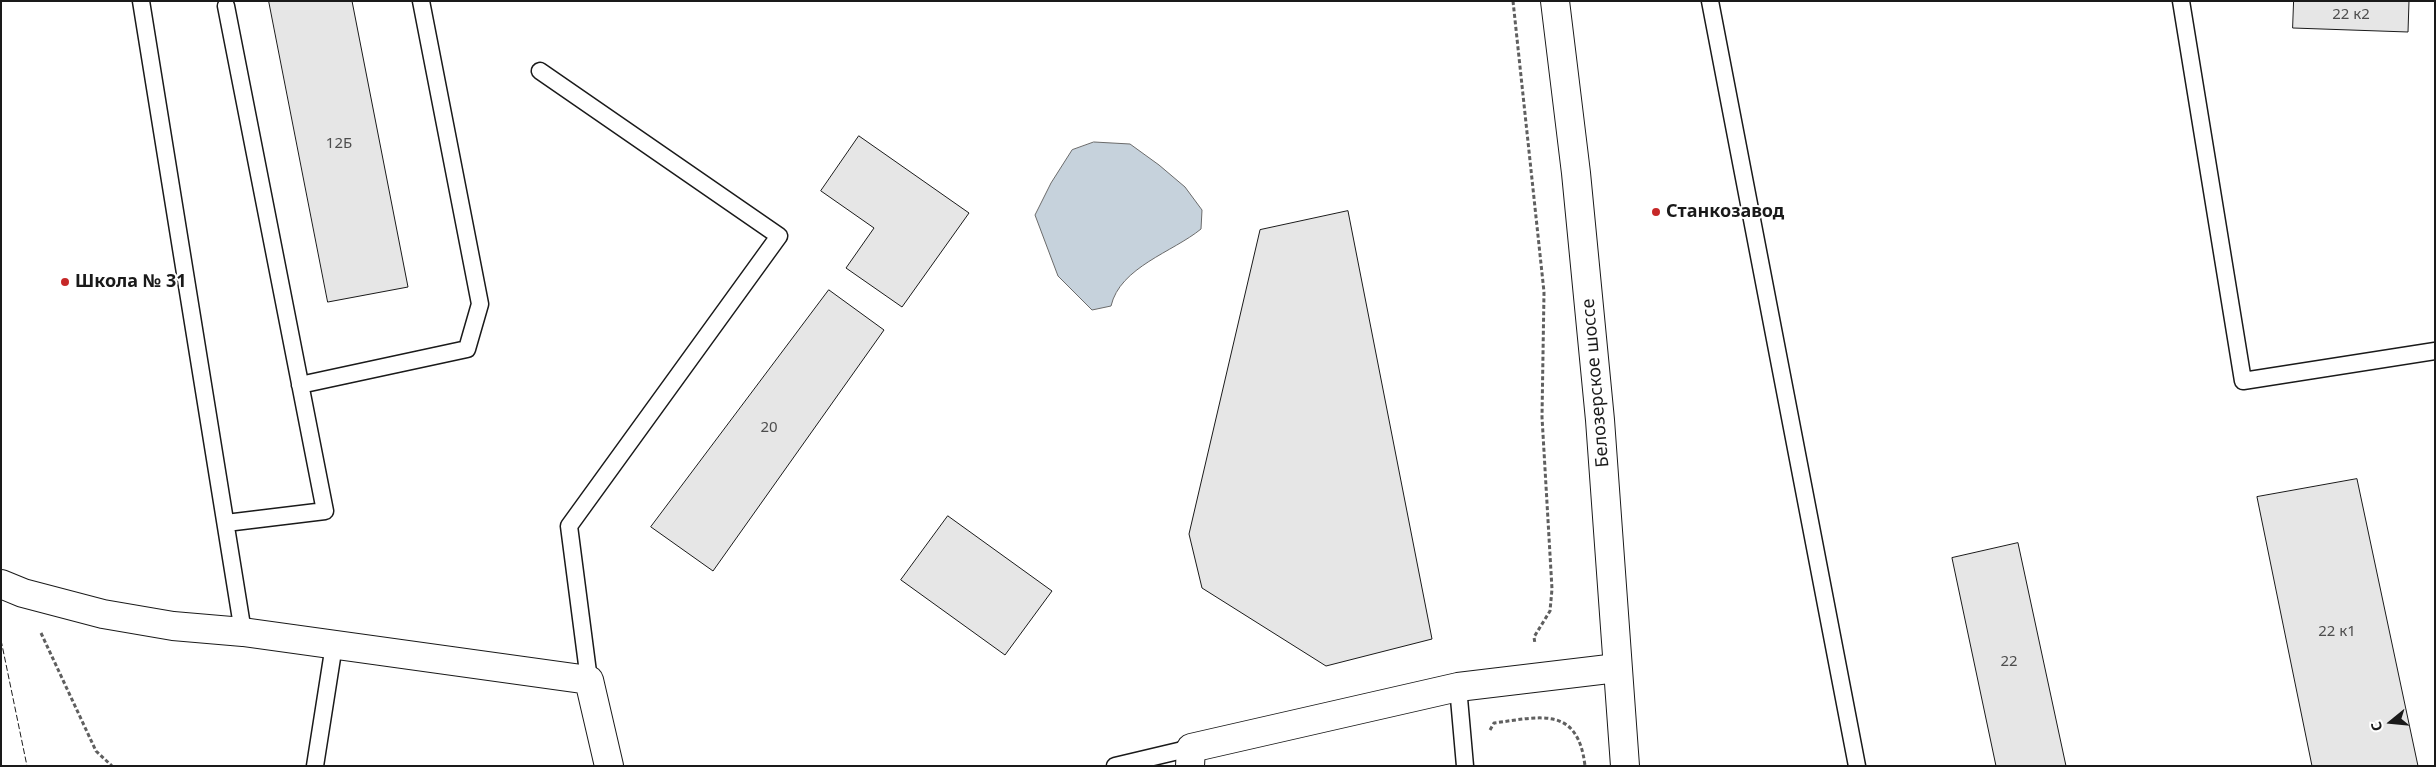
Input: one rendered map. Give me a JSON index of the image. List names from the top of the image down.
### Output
{
  "streets": {
    "street": ["Белозерское шоссе"]
  },
  "places": ["Станкозавод", "Школа № 31"],
  "house_numbers": [
    "22 к2",
    "12Б",
    "20",
    "22 к1",
    "22"
  ],
  "north": "left"
}
